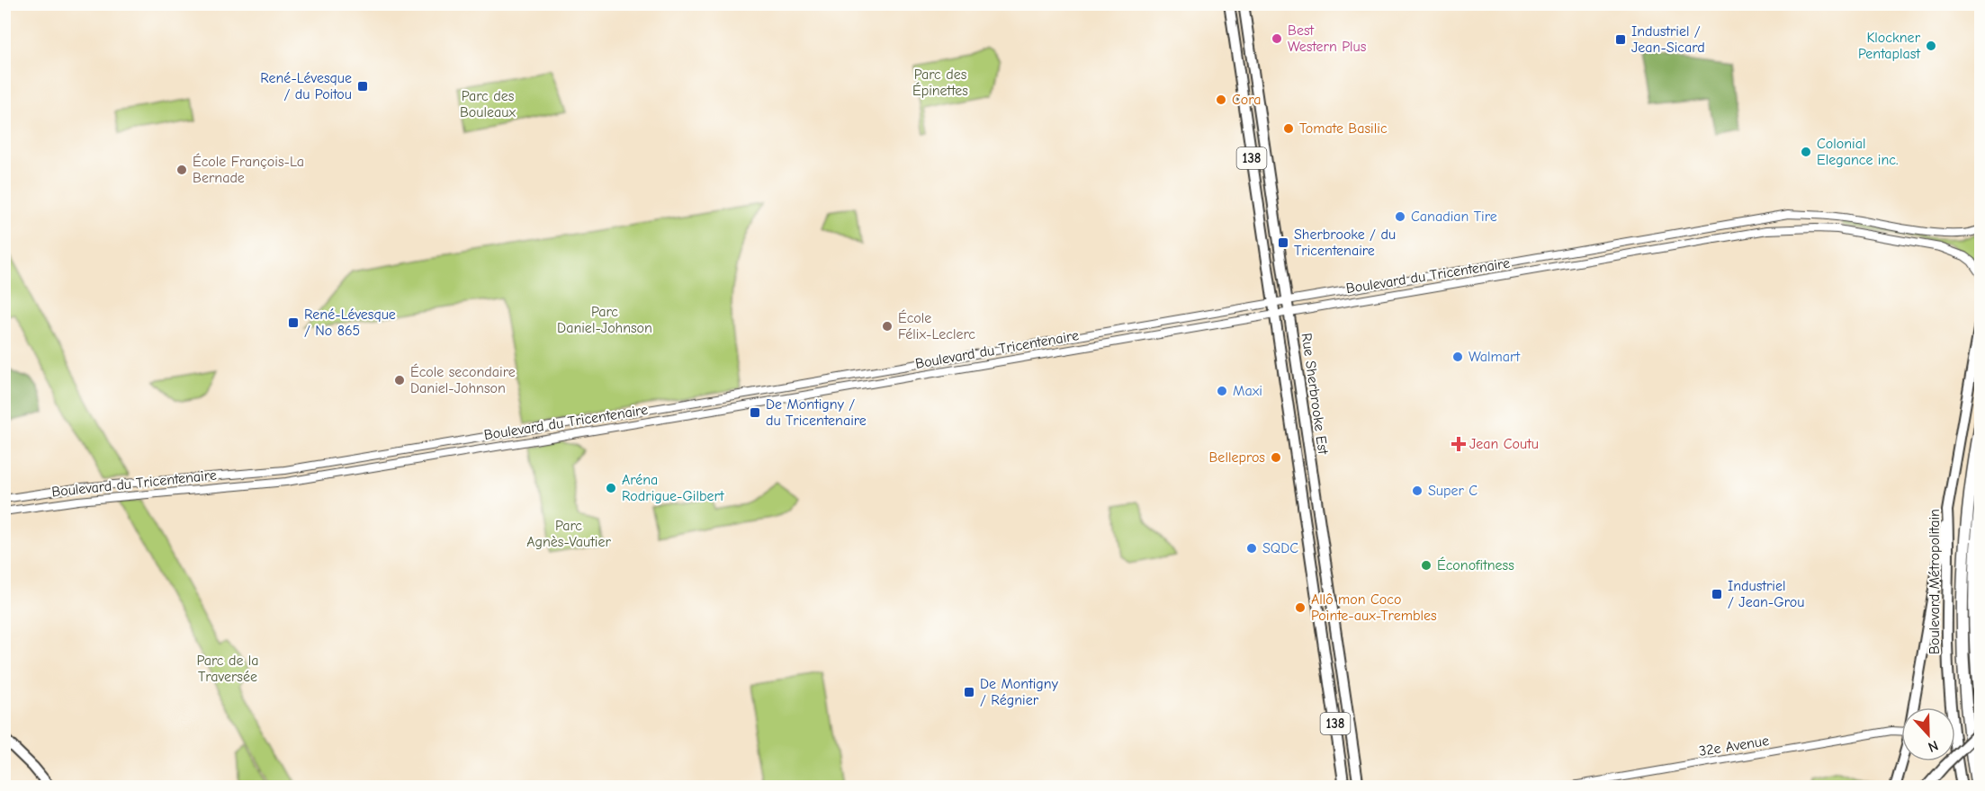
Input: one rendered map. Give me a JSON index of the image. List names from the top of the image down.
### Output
{
  "streets": {
    "main road": ["138", "Rue Sherbrooke Est", "Boulevard Métropolitain"],
    "street": ["Boulevard du Tricentenaire", "32e Avenue"]
  },
  "crossings": [
    ["Boulevard du Tricentenaire", "Rue Sherbrooke Est"]
  ],
  "parks": [
    "Parc des Épinettes",
    "Parc des Bouleaux",
    "Parc Daniel-Johnson",
    "Parc Agnès-Vautier",
    "Parc de la Traversée"
  ],
  "places": {
    "other": [
      "Best Western Plus",
      "Klockner Pentaplast",
      "Cora",
      "Tomate Basilic",
      "Colonial Elegance inc.",
      "École François-La Bernade",
      "Canadian Tire",
      "École Félix-Leclerc",
      "Walmart",
      "École secondaire Daniel-Johnson",
      "Maxi",
      "Bellepros",
      "Aréna Rodrigue-Gilbert",
      "Super C",
      "SQDC",
      "Éconofitness",
      "Allô mon Coco Pointe-aux-Trembles"
    ],
    "transit": [
      "Industriel / Jean-Sicard",
      "René-Lévesque / du Poitou",
      "Sherbrooke / du Tricentenaire",
      "René-Lévesque / No 865",
      "De Montigny / du Tricentenaire",
      "Industriel / Jean-Grou",
      "De Montigny / Régnier"
    ],
    "health": ["Jean Coutu"]
  },
  "north": "bottom"
}
